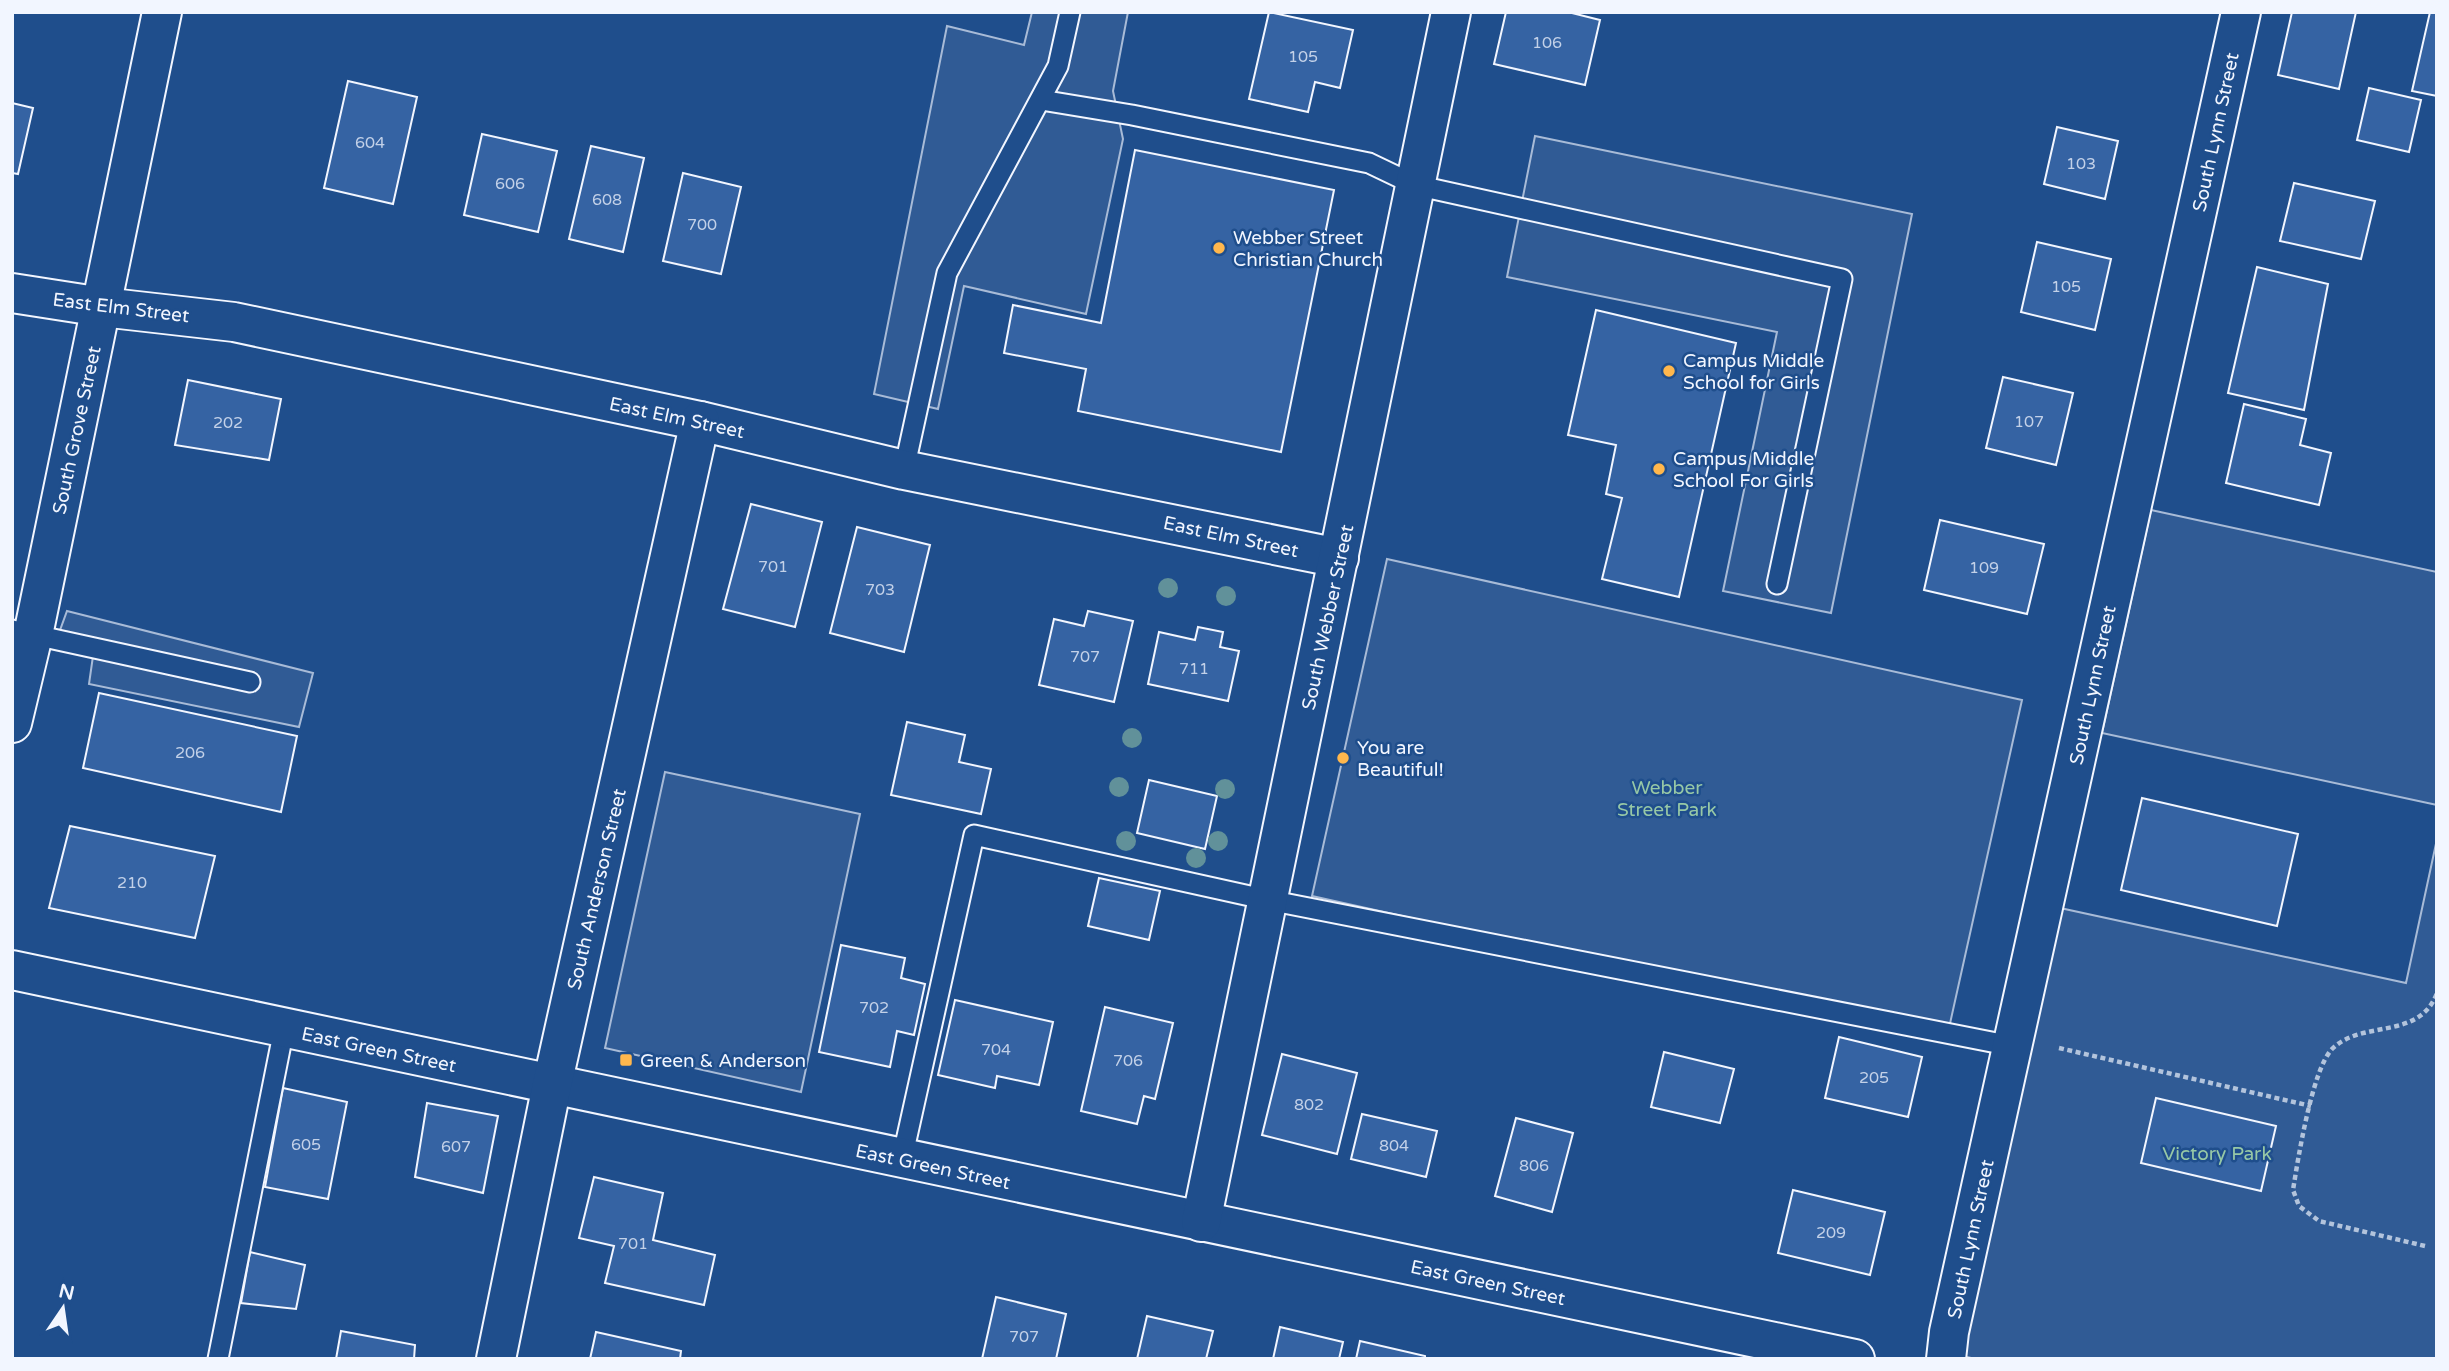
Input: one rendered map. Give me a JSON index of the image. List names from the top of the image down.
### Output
{
  "streets": {
    "street": [
      "South Lynn Street",
      "East Elm Street",
      "South Grove Street",
      "South Webber Street",
      "South Anderson Street",
      "East Green Street"
    ]
  },
  "crossings": [
    ["East Elm Street", "South Grove Street"],
    ["East Elm Street", "South Webber Street"],
    ["East Elm Street", "South Anderson Street"],
    ["South Webber Street", "East Green Street"],
    ["South Anderson Street", "East Green Street"]
  ],
  "parks": ["Webber Street Park", "Victory Park"],
  "places": {
    "other": [
      "Webber Street Christian Church",
      "Campus Middle School for Girls",
      "Campus Middle School For Girls",
      "You are Beautiful!"
    ],
    "transit": ["Green & Anderson"]
  },
  "house_numbers": [
    "106",
    "105",
    "604",
    "103",
    "606",
    "608",
    "700",
    "105",
    "107",
    "202",
    "701",
    "109",
    "703",
    "707",
    "711",
    "206",
    "210",
    "702",
    "704",
    "706",
    "205",
    "802",
    "605",
    "804",
    "607",
    "806",
    "209",
    "701",
    "707"
  ],
  "north": "top"
}
